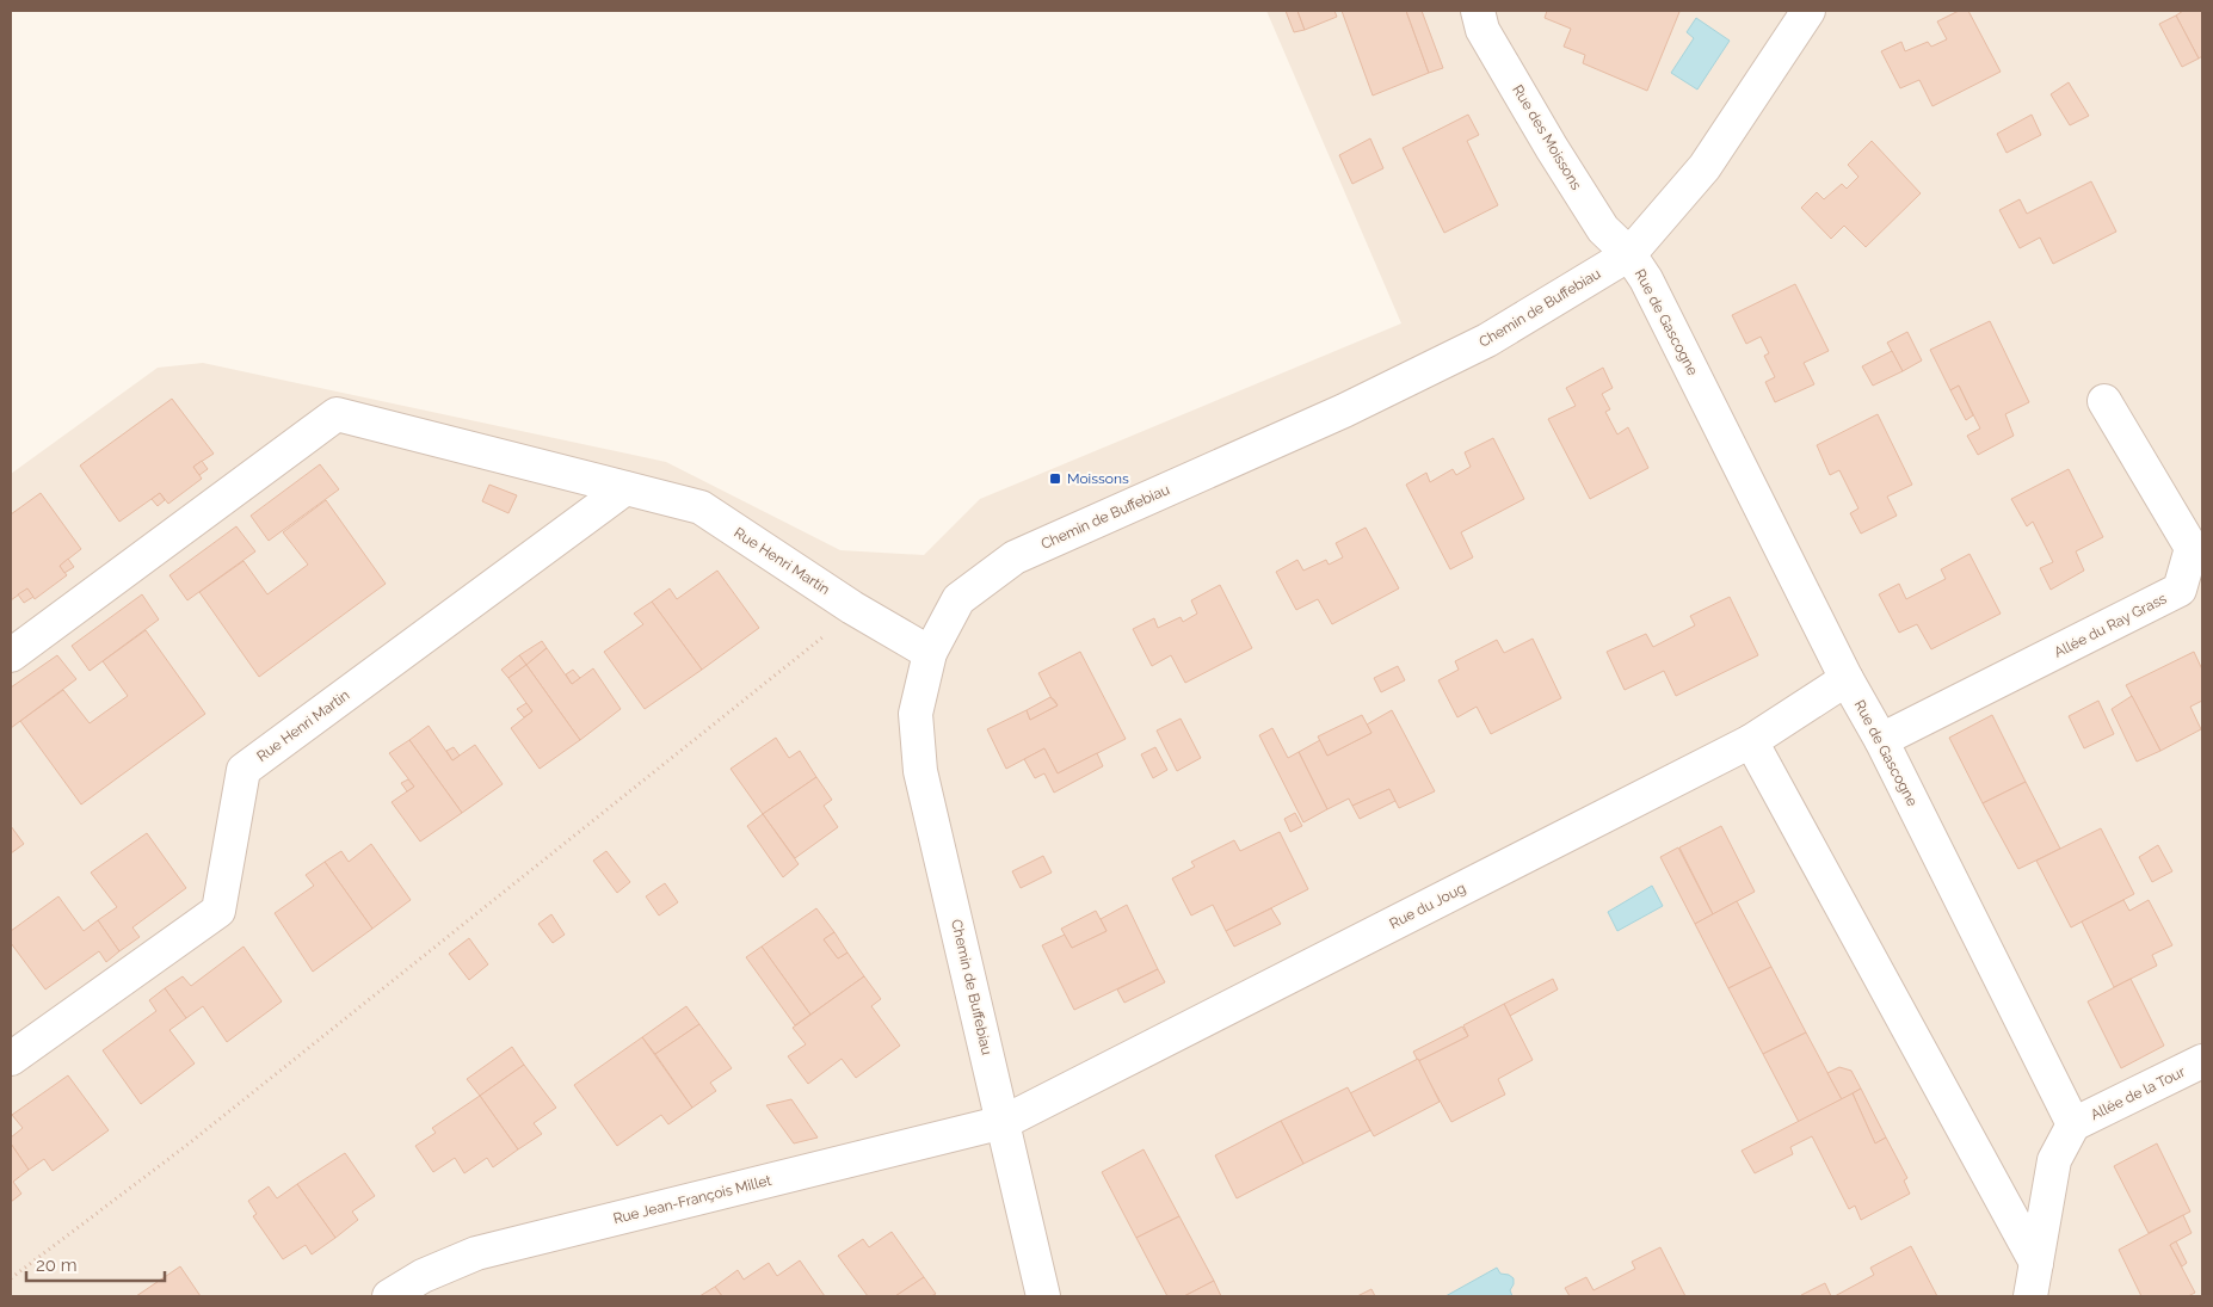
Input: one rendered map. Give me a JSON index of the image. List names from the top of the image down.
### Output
{
  "streets": {
    "street": [
      "Rue des Moissons",
      "Chemin de Buffebiau",
      "Rue de Gascogne",
      "Rue Henri Martin",
      "Allée du Ray Grass",
      "Rue du Joug",
      "Allée de la Tour",
      "Rue Jean-François Millet"
    ]
  },
  "crossings": [
    ["Rue des Moissons", "Chemin de Buffebiau"],
    ["Rue des Moissons", "Rue de Gascogne"],
    ["Chemin de Buffebiau", "Rue de Gascogne"],
    ["Chemin de Buffebiau", "Rue Henri Martin"],
    ["Chemin de Buffebiau", "Rue du Joug"],
    ["Chemin de Buffebiau", "Rue Jean-François Millet"],
    ["Rue de Gascogne", "Allée du Ray Grass"],
    ["Rue de Gascogne", "Rue du Joug"],
    ["Rue de Gascogne", "Allée de la Tour"],
    ["Rue du Joug", "Rue Jean-François Millet"]
  ],
  "places": {
    "transit": ["Moissons"]
  },
  "scale_bar": "20 m"
}
